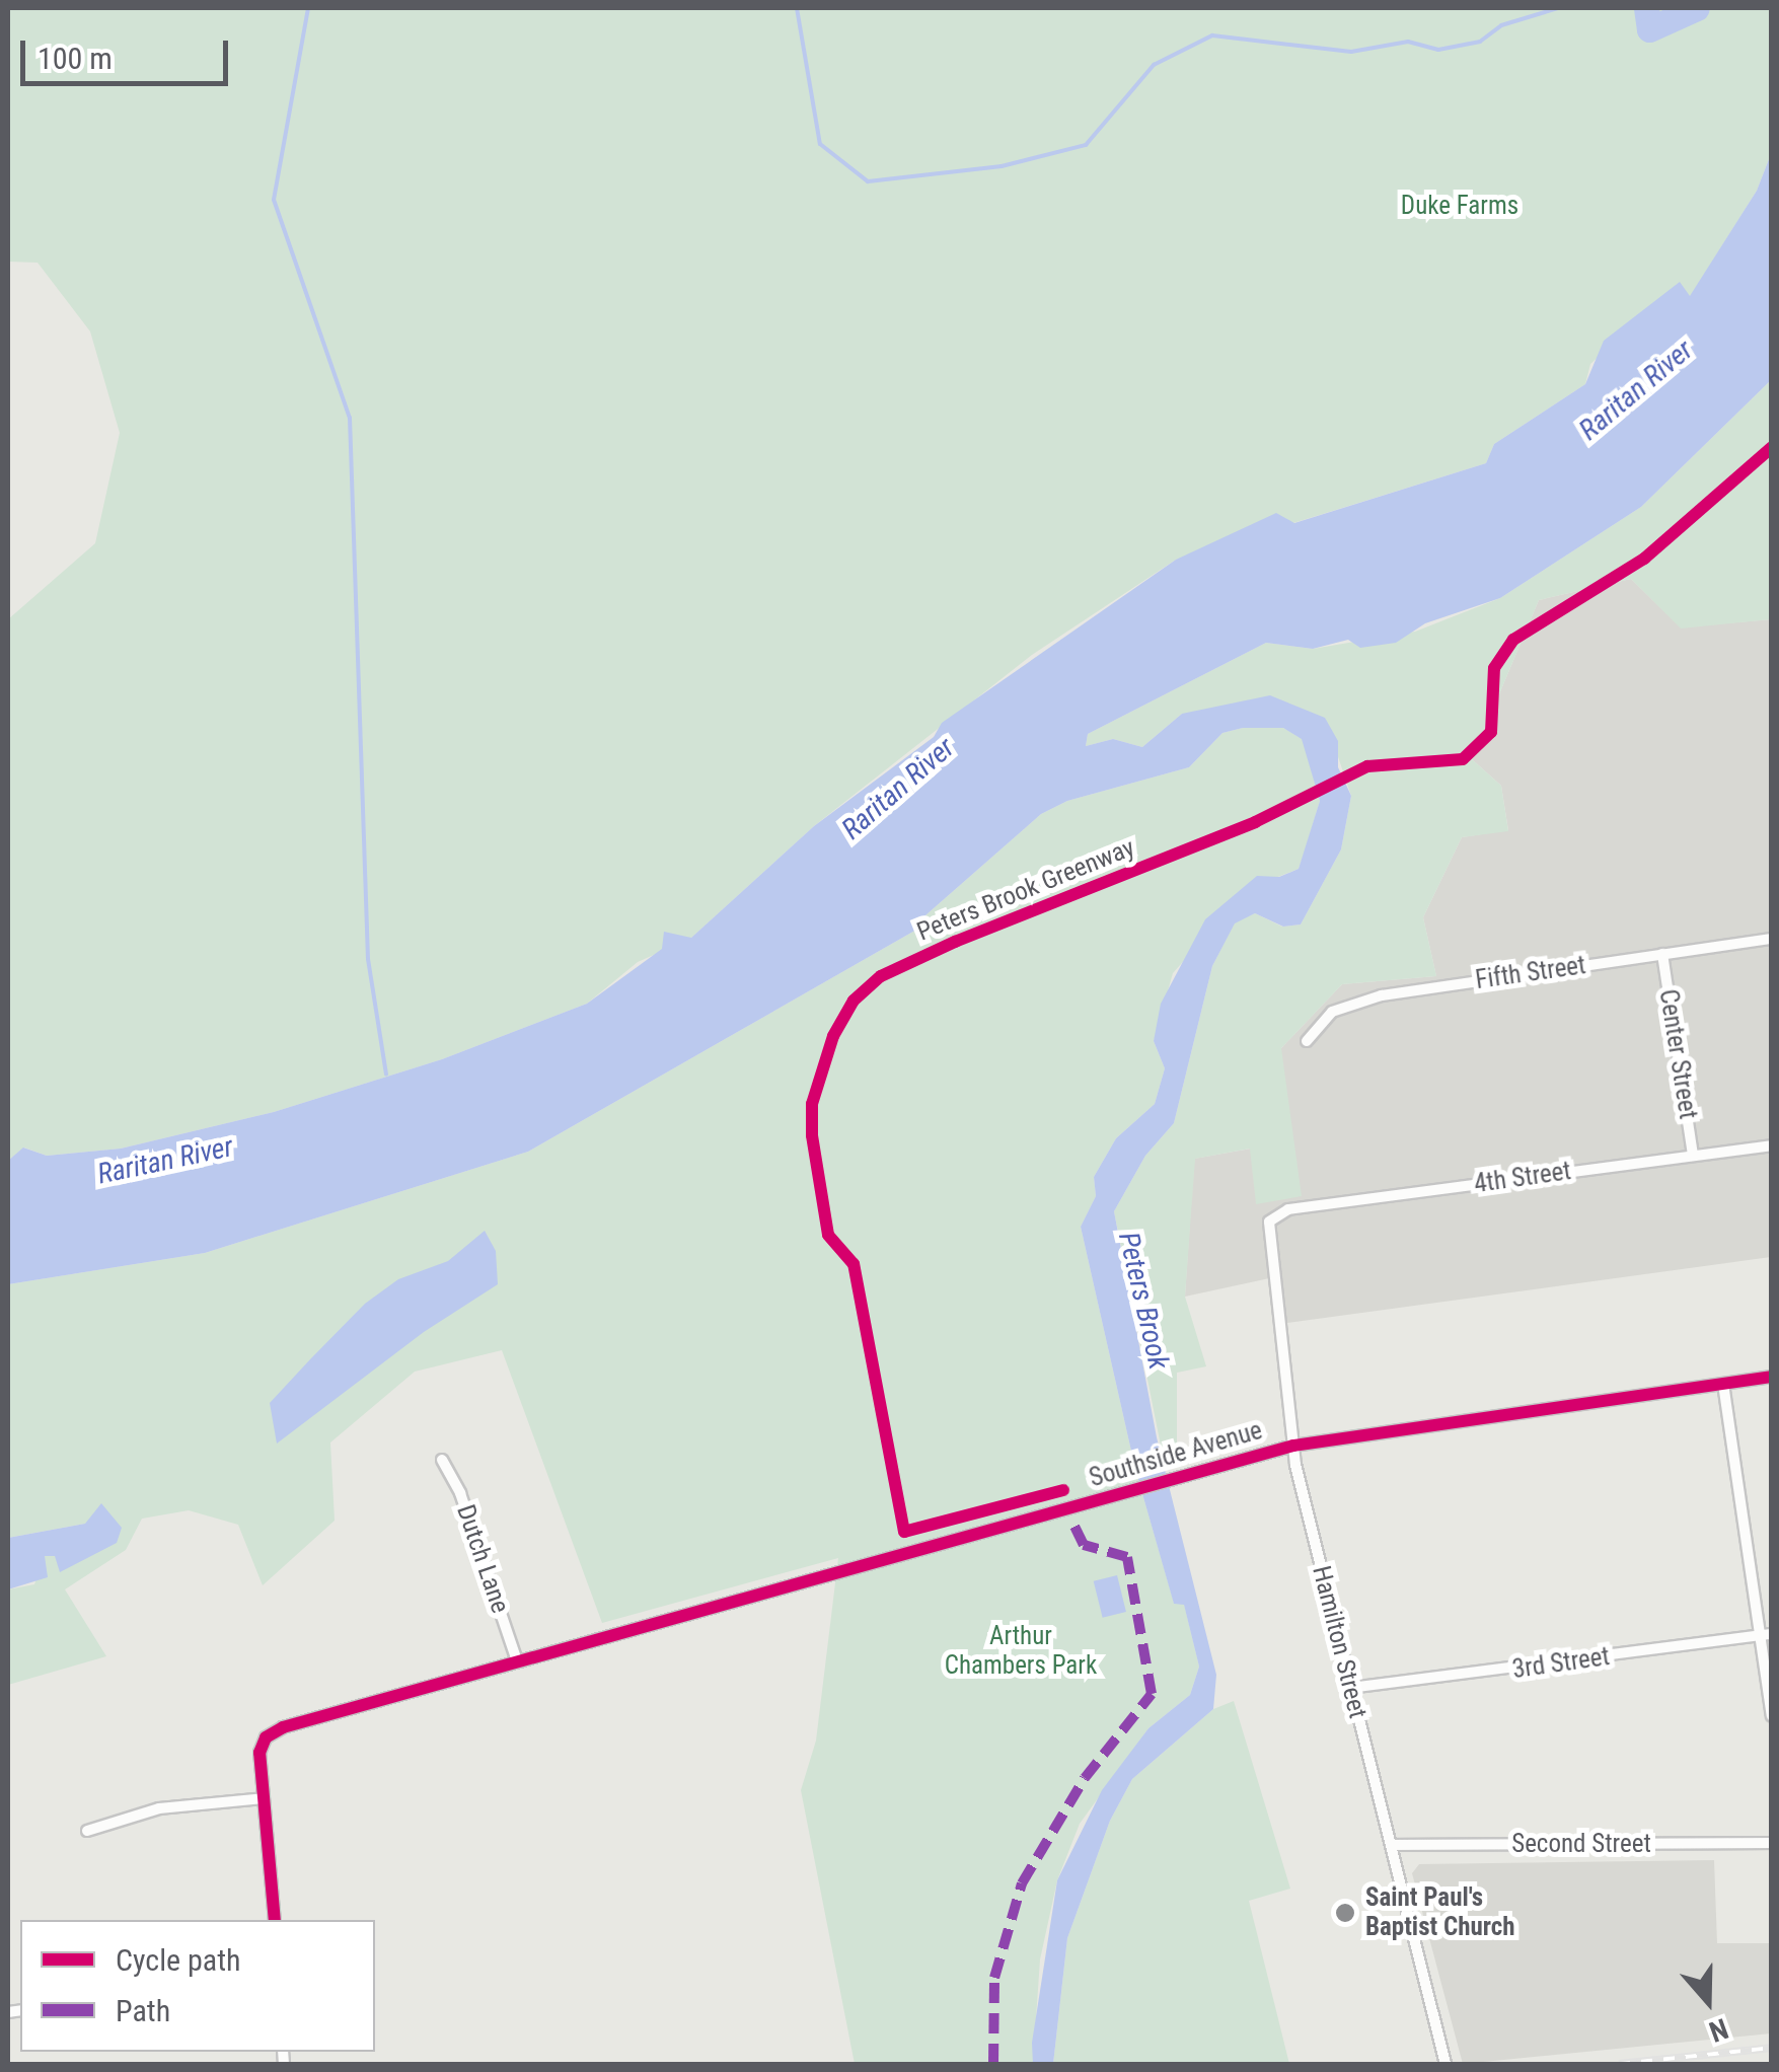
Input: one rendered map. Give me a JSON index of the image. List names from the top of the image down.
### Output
{
  "streets": {
    "street": [
      "Fifth Street",
      "Center Street",
      "4th Street",
      "Southside Avenue",
      "Dutch Lane",
      "Hamilton Street",
      "3rd Street",
      "Second Street"
    ],
    "cycle path": ["Peters Brook Greenway"]
  },
  "crossings": [
    ["Fifth Street", "Center Street"],
    ["Center Street", "4th Street"],
    ["4th Street", "Hamilton Street"],
    ["Southside Avenue", "Dutch Lane"],
    ["Southside Avenue", "Hamilton Street"],
    ["Hamilton Street", "3rd Street"],
    ["Hamilton Street", "Second Street"]
  ],
  "water": ["Raritan River", "Peters Brook"],
  "parks": ["Duke Farms", "Arthur Chambers Park"],
  "places": ["Saint Paul's Baptist Church"],
  "legend": ["Cycle path", "Path"],
  "scale_bar": "100 m",
  "north": "bottom"
}
